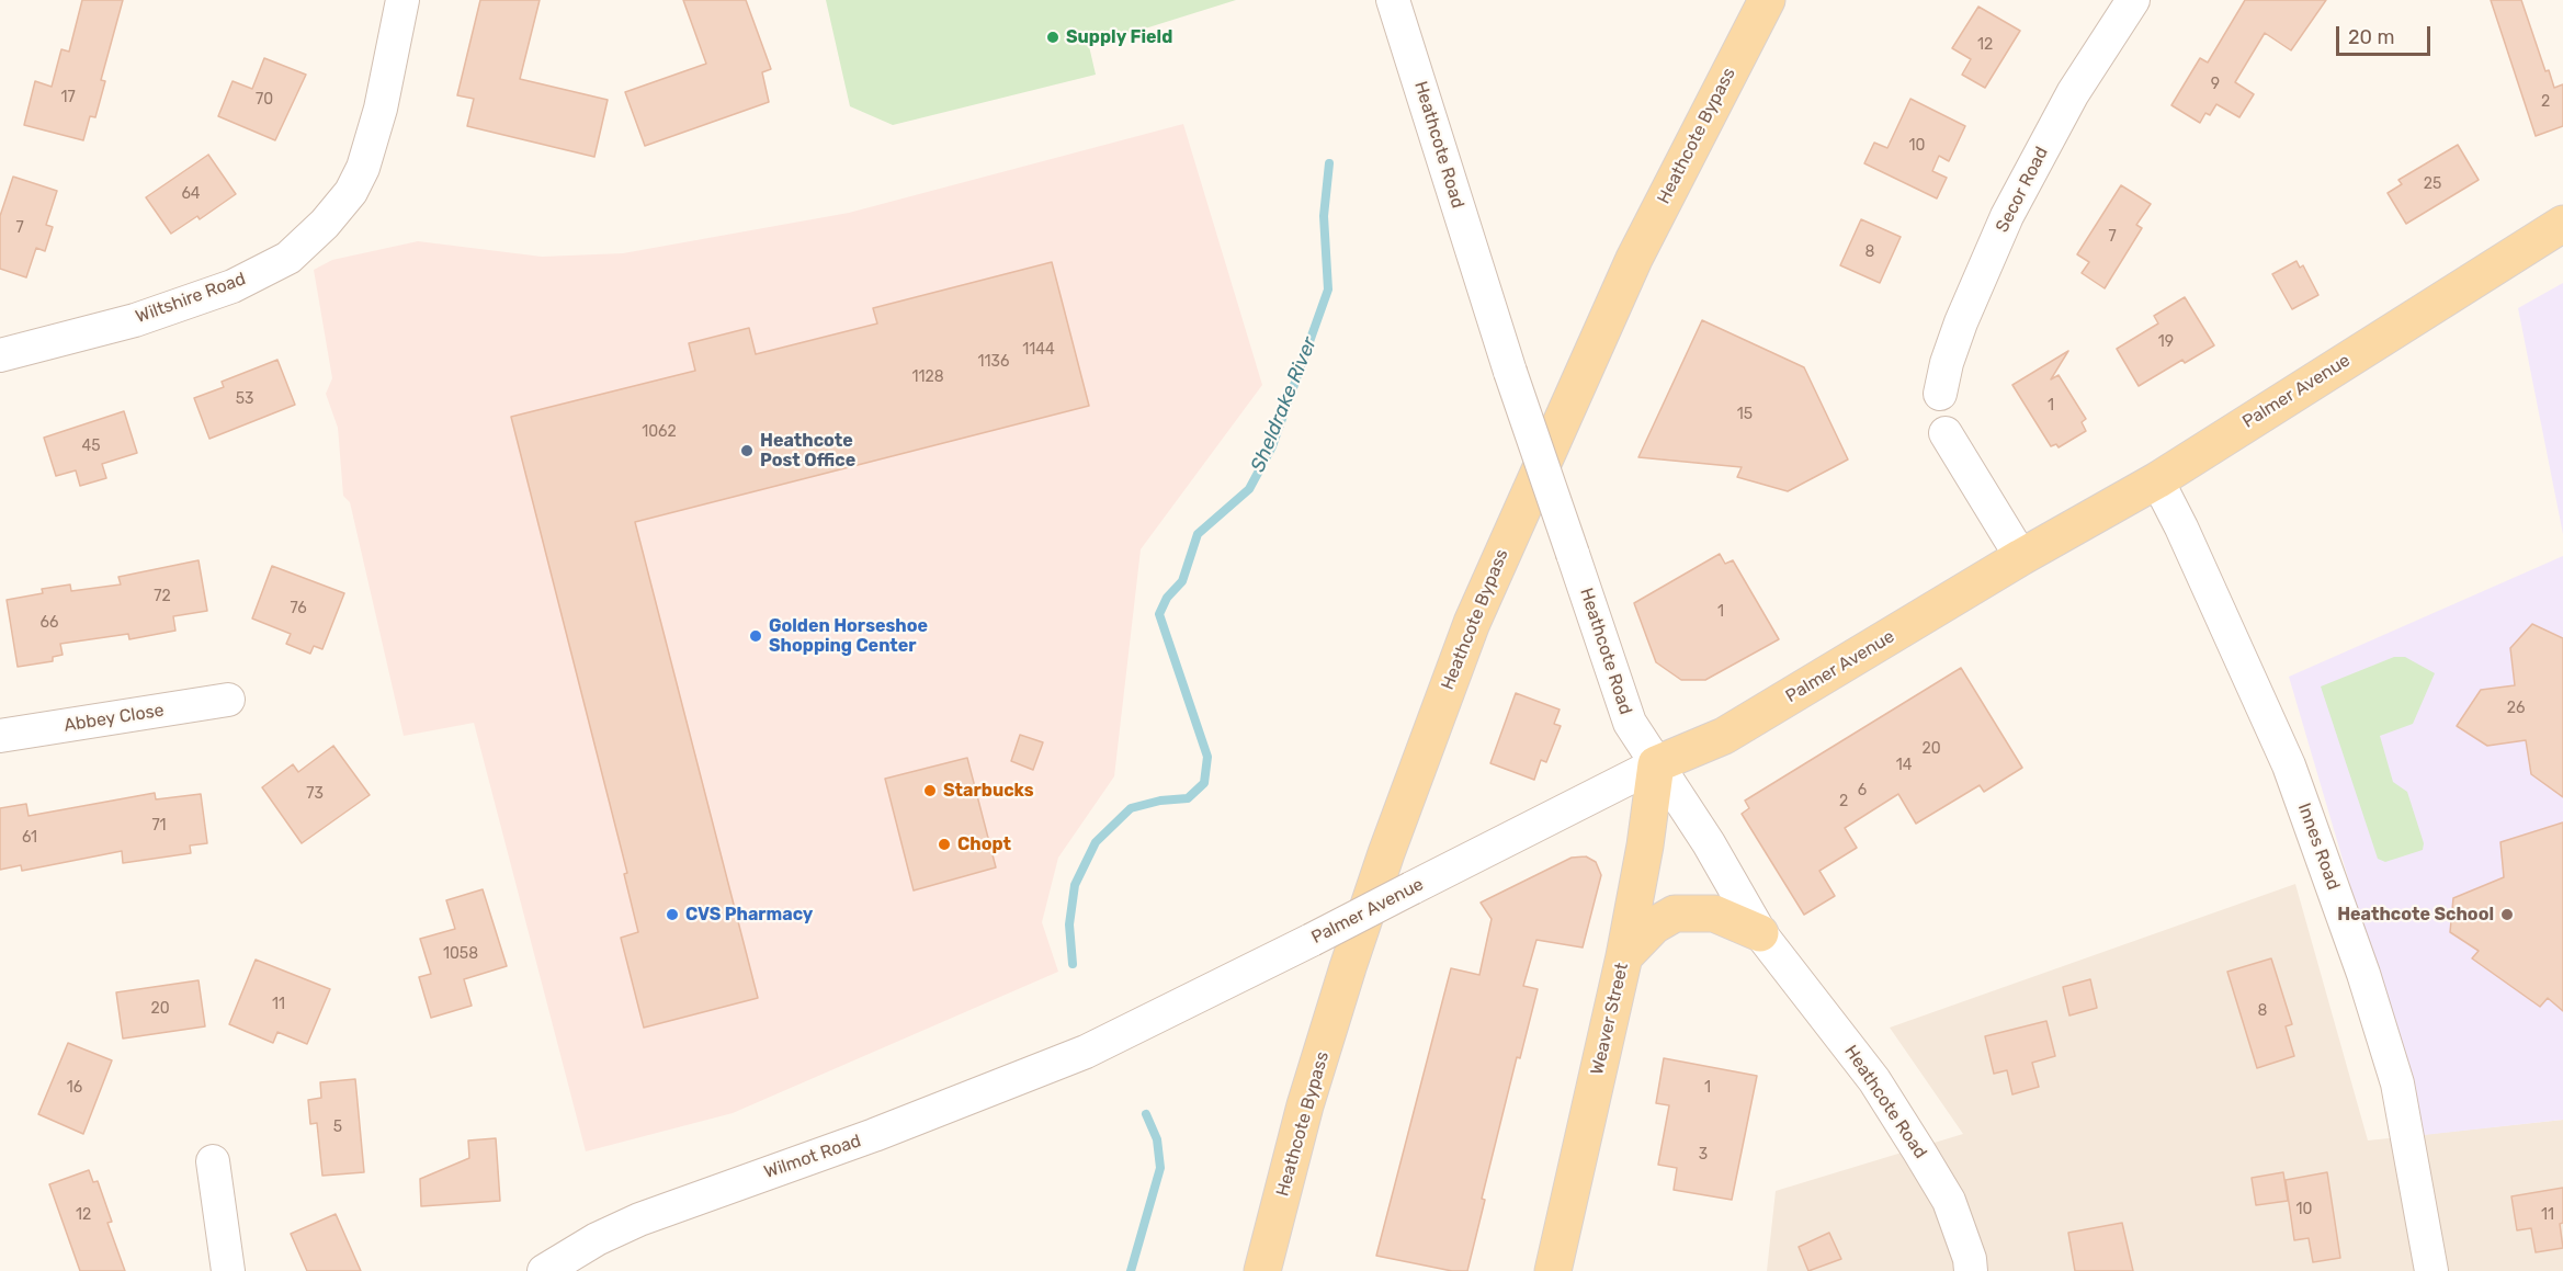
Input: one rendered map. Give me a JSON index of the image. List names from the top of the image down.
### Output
{
  "streets": {
    "main road": ["Heathcote Bypass", "Palmer Avenue", "Weaver Street"],
    "street": [
      "Heathcote Road",
      "Secor Road",
      "Wiltshire Road",
      "Abbey Close",
      "Innes Road",
      "Wilmot Road"
    ]
  },
  "crossings": [
    ["Heathcote Road", "Palmer Avenue"],
    ["Heathcote Road", "Weaver Street"],
    ["Palmer Avenue", "Innes Road"],
    ["Palmer Avenue", "Weaver Street"],
    ["Palmer Avenue", "Wilmot Road"]
  ],
  "water": ["Sheldrake River"],
  "places": [
    "Supply Field",
    "Heathcote Post Office",
    "Golden Horseshoe Shopping Center",
    "Starbucks",
    "Chopt",
    "CVS Pharmacy",
    "Heathcote School"
  ],
  "house_numbers": [
    "12",
    "9",
    "17",
    "70",
    "2",
    "10",
    "25",
    "64",
    "7",
    "7",
    "8",
    "19",
    "1144",
    "1136",
    "1128",
    "53",
    "1",
    "15",
    "1062",
    "45",
    "72",
    "76",
    "1",
    "66",
    "26",
    "20",
    "14",
    "6",
    "73",
    "2",
    "71",
    "61",
    "1058",
    "11",
    "20",
    "8",
    "16",
    "1",
    "5",
    "3",
    "10",
    "12",
    "11"
  ],
  "scale_bar": "20 m"
}
